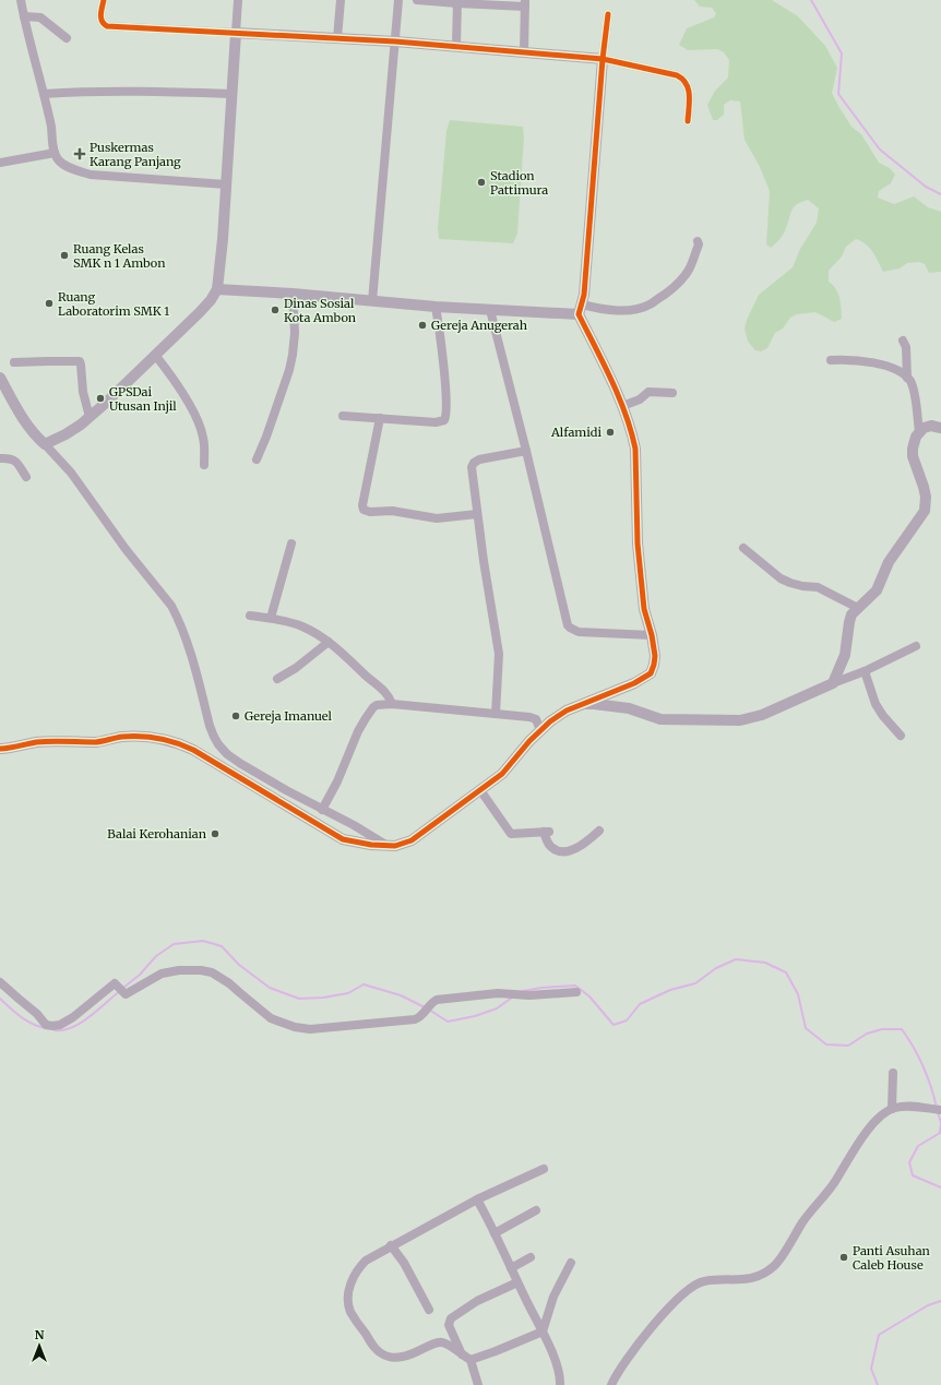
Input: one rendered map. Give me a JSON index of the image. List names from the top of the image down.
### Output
{
  "places": {
    "health": ["Puskermas Karang Panjang"],
    "other": [
      "Stadion Pattimura",
      "Ruang Kelas SMK n 1 Ambon",
      "Ruang Laboratorim SMK 1",
      "Dinas Sosial Kota Ambon",
      "Gereja Anugerah",
      "GPSDai Utusan Injil",
      "Alfamidi",
      "Gereja Imanuel",
      "Balai Kerohanian",
      "Panti Asuhan Caleb House"
    ]
  },
  "north": "top"
}
